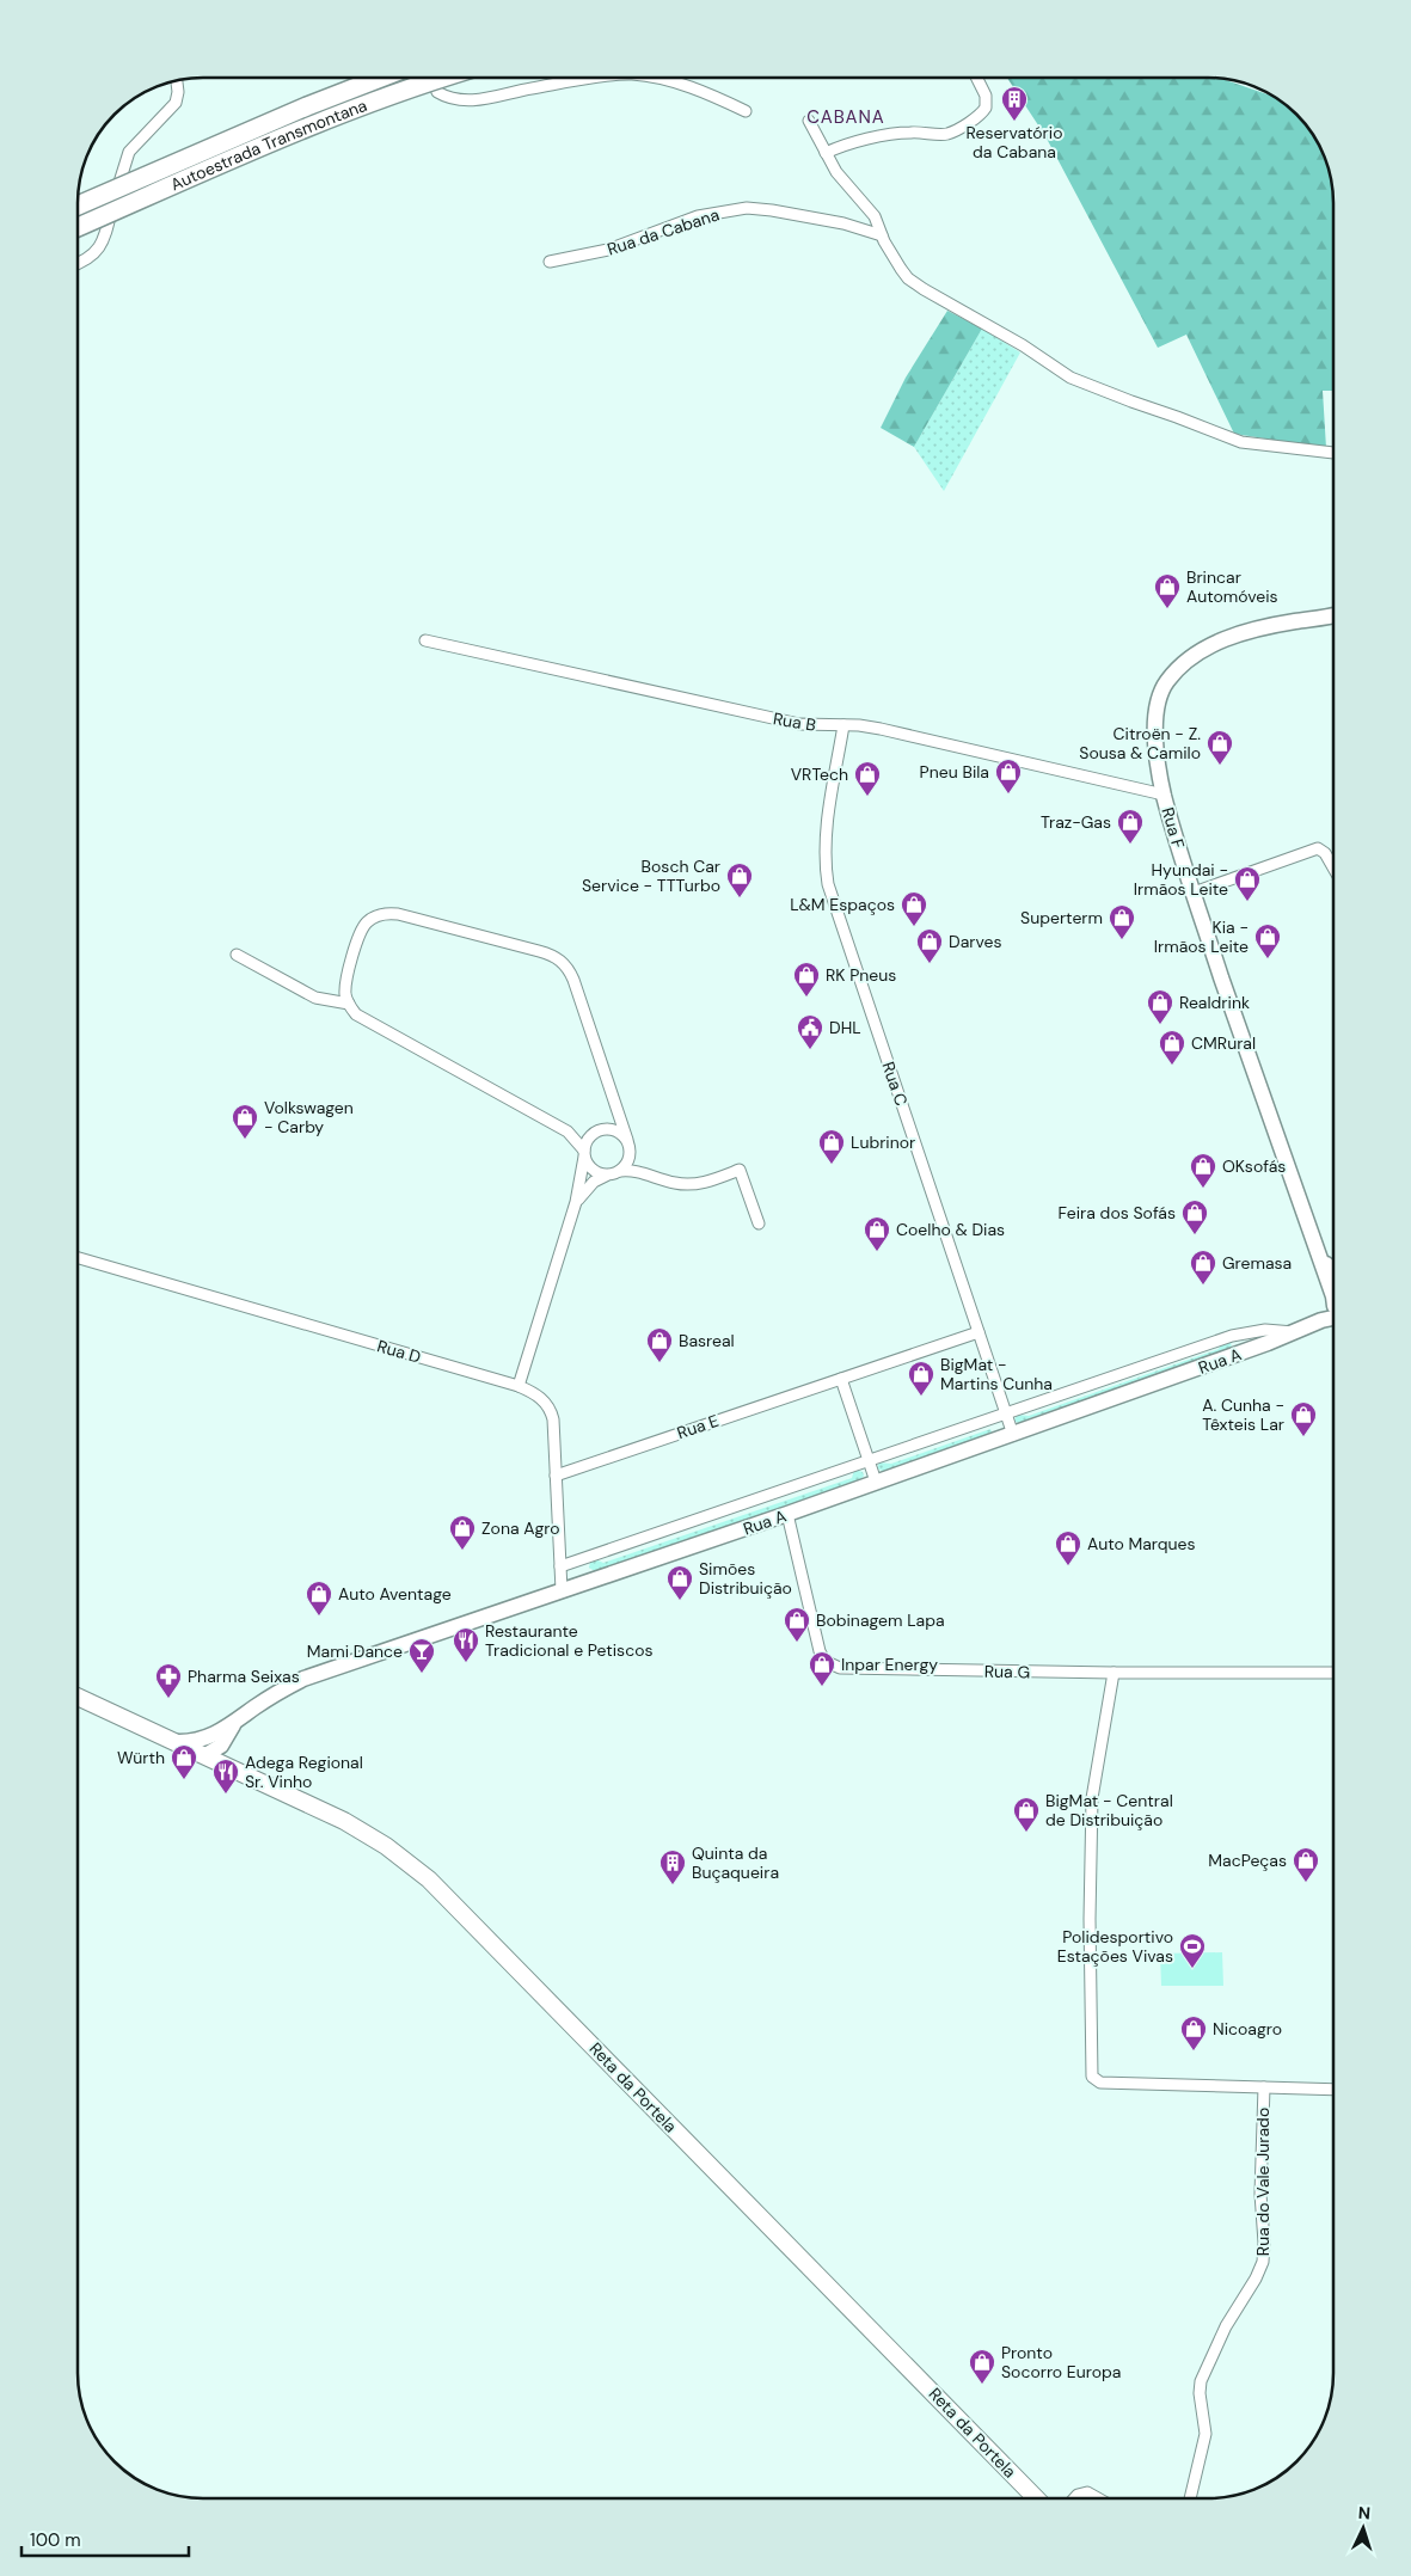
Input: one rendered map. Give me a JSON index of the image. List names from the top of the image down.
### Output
{
  "streets": {
    "highway": ["Autoestrada Transmontana"],
    "main road": ["Reta da Portela"],
    "street": [
      "Rua da Cabana",
      "Rua B",
      "Rua F",
      "Rua C",
      "Rua D",
      "Rua A",
      "Rua E",
      "Rua G",
      "Rua do Vale Jurado"
    ]
  },
  "crossings": [
    ["Rua B", "Rua F"],
    ["Rua B", "Rua C"],
    ["Rua C", "Rua A"],
    ["Rua C", "Rua E"],
    ["Rua D", "Rua A"],
    ["Rua D", "Rua E"],
    ["Rua A", "Rua G"]
  ],
  "districts": ["CABANA"],
  "places": {
    "building": ["Reservatório da Cabana", "Quinta da Buçaqueira"],
    "shop": [
      "Brincar Automóveis",
      "Citroën - Z. Sousa & Camilo",
      "Pneu Bila",
      "VRTech",
      "Traz-Gas",
      "Bosch Car Service - TTTurbo",
      "Hyundai - Irmãos Leite",
      "L&M Espaços",
      "Superterm",
      "Kia - Irmãos Leite",
      "Darves",
      "RK Pneus",
      "Realdrink",
      "CMRural",
      "Volkswagen - Carby",
      "Lubrinor",
      "OKsofás",
      "Feira dos Sofás",
      "Coelho & Dias",
      "Gremasa",
      "Basreal",
      "BigMat - Martins Cunha",
      "A. Cunha - Têxteis Lar",
      "Zona Agro",
      "Auto Marques",
      "Simões Distribuição",
      "Auto Aventage",
      "Bobinagem Lapa",
      "Inpar Energy",
      "Würth",
      "BigMat - Central de Distribuição",
      "MacPeças",
      "Nicoagro",
      "Pronto Socorro Europa"
    ],
    "public building": ["DHL"],
    "restaurant": ["Restaurante Tradicional e Petiscos", "Adega Regional Sr. Vinho"],
    "bar": ["Mami Dance"],
    "pharmacy": ["Pharma Seixas"],
    "sports": ["Polidesportivo Estações Vivas"]
  },
  "scale_bar": "100 m",
  "north": "top"
}
